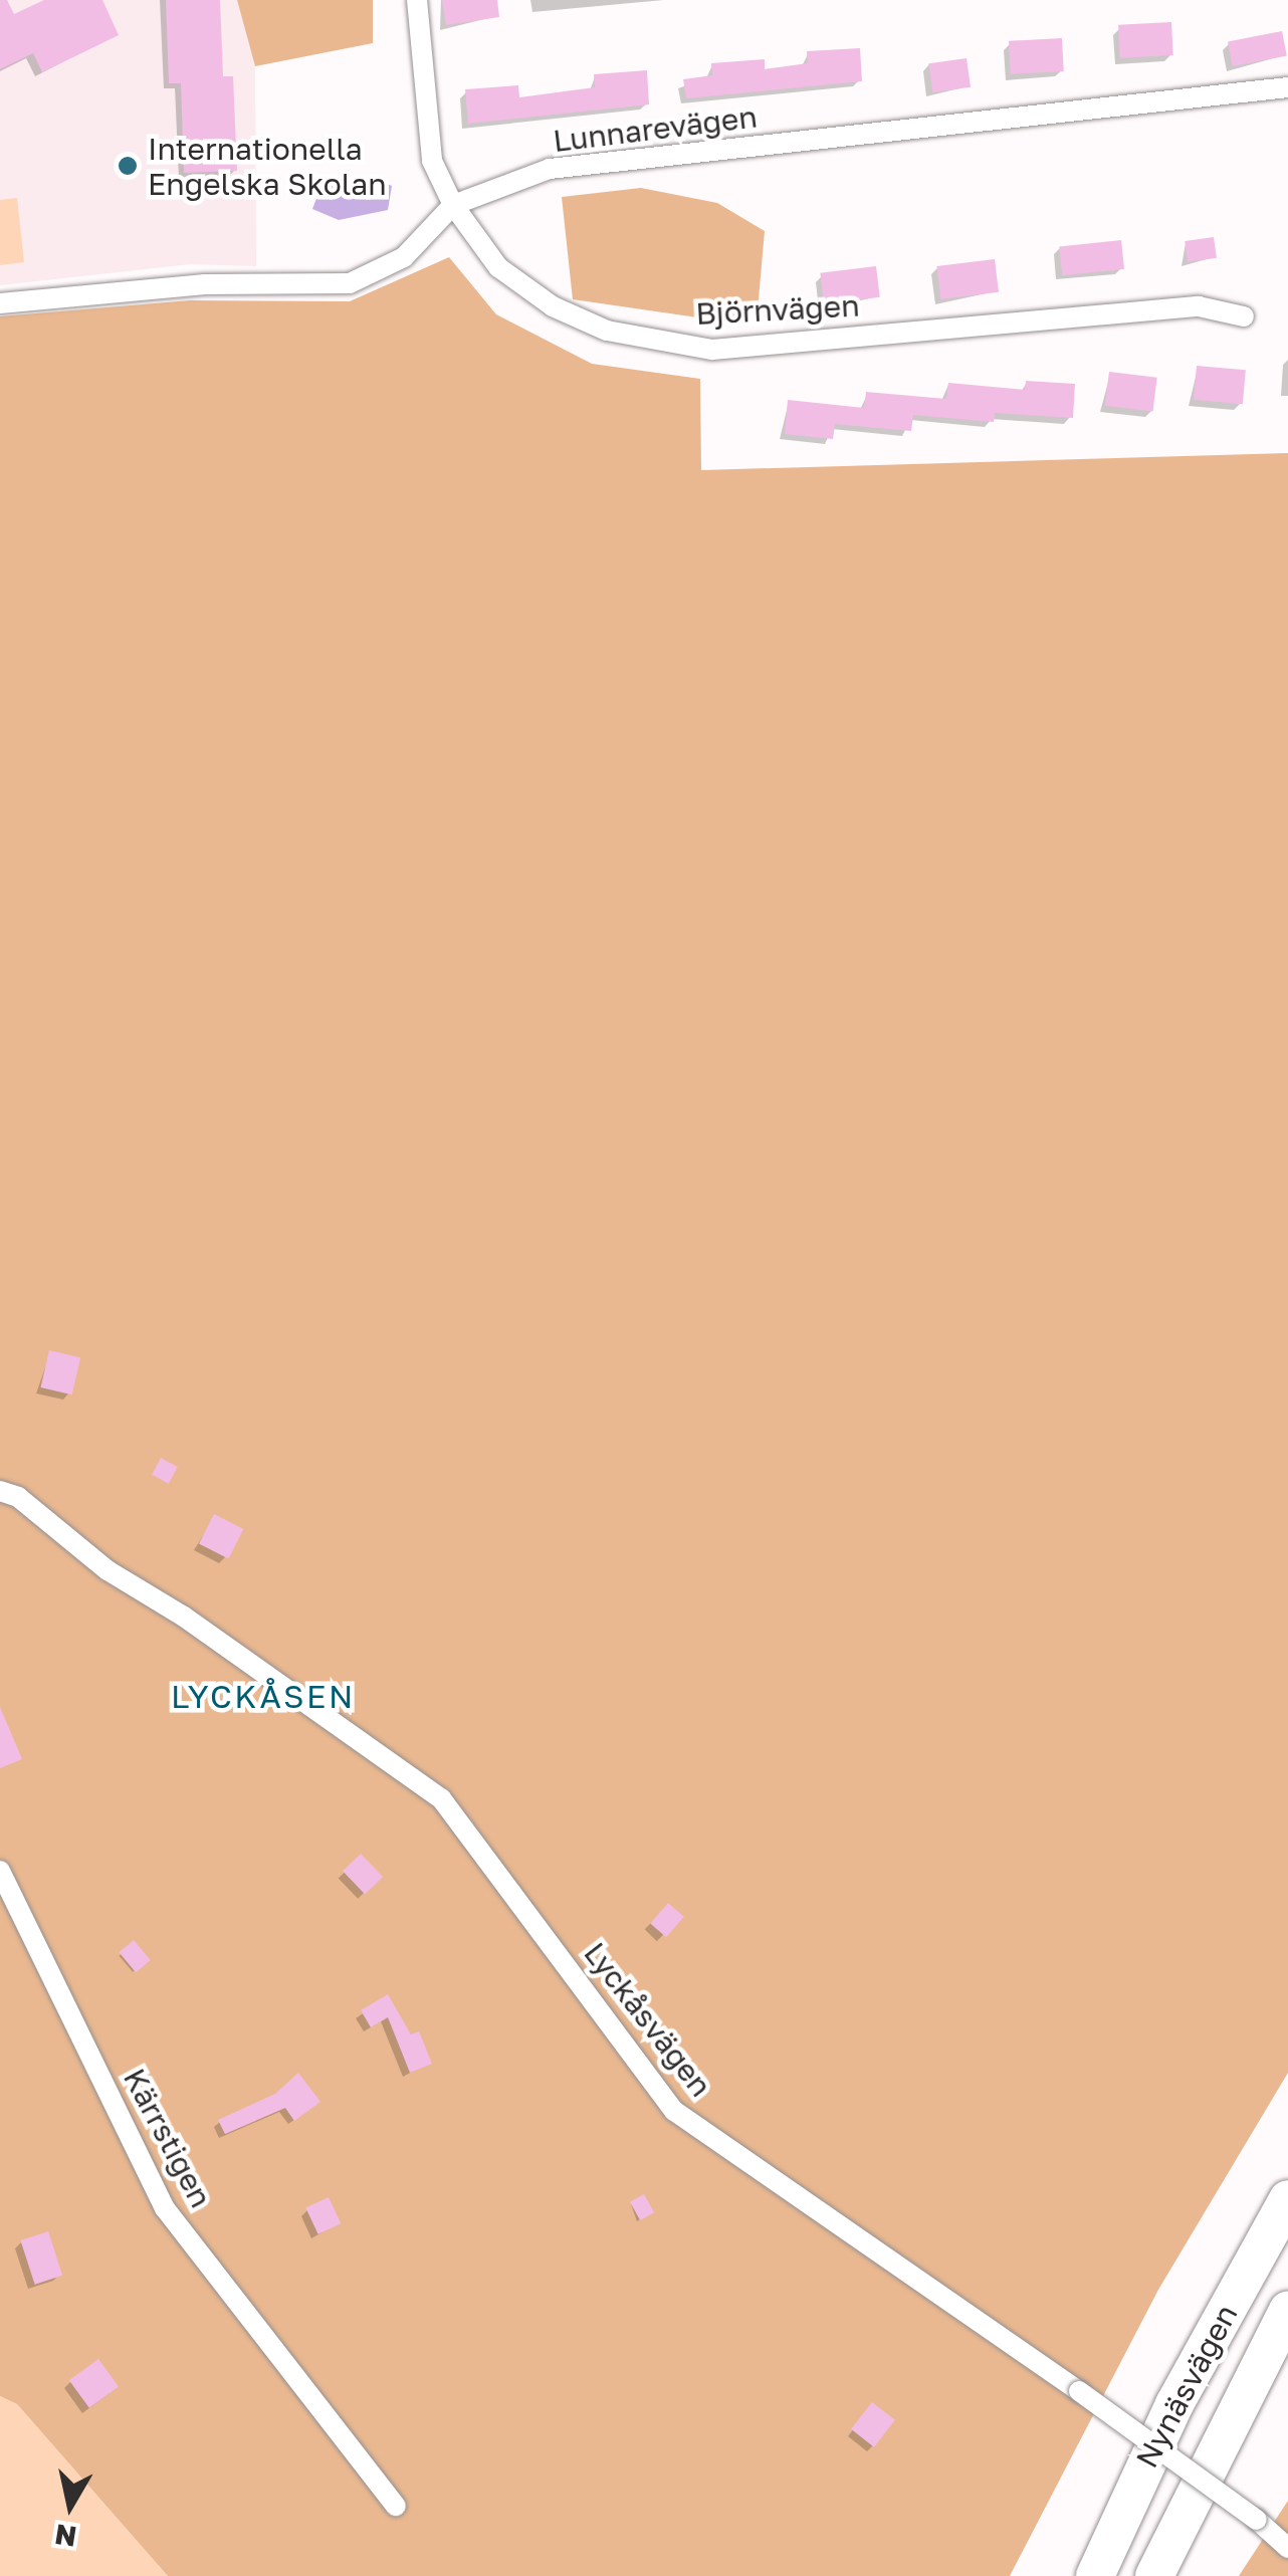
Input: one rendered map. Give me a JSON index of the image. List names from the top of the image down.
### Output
{
  "streets": {
    "highway": ["Nynäsvägen"],
    "street": [
      "Lunnarevägen",
      "Björnvägen",
      "Lyckåsvägen",
      "Kärrstigen"
    ]
  },
  "crossings": [
    ["Lunnarevägen", "Björnvägen"]
  ],
  "districts": ["LYCKÅSEN"],
  "places": ["Internationella Engelska Skolan"],
  "north": "bottom"
}
